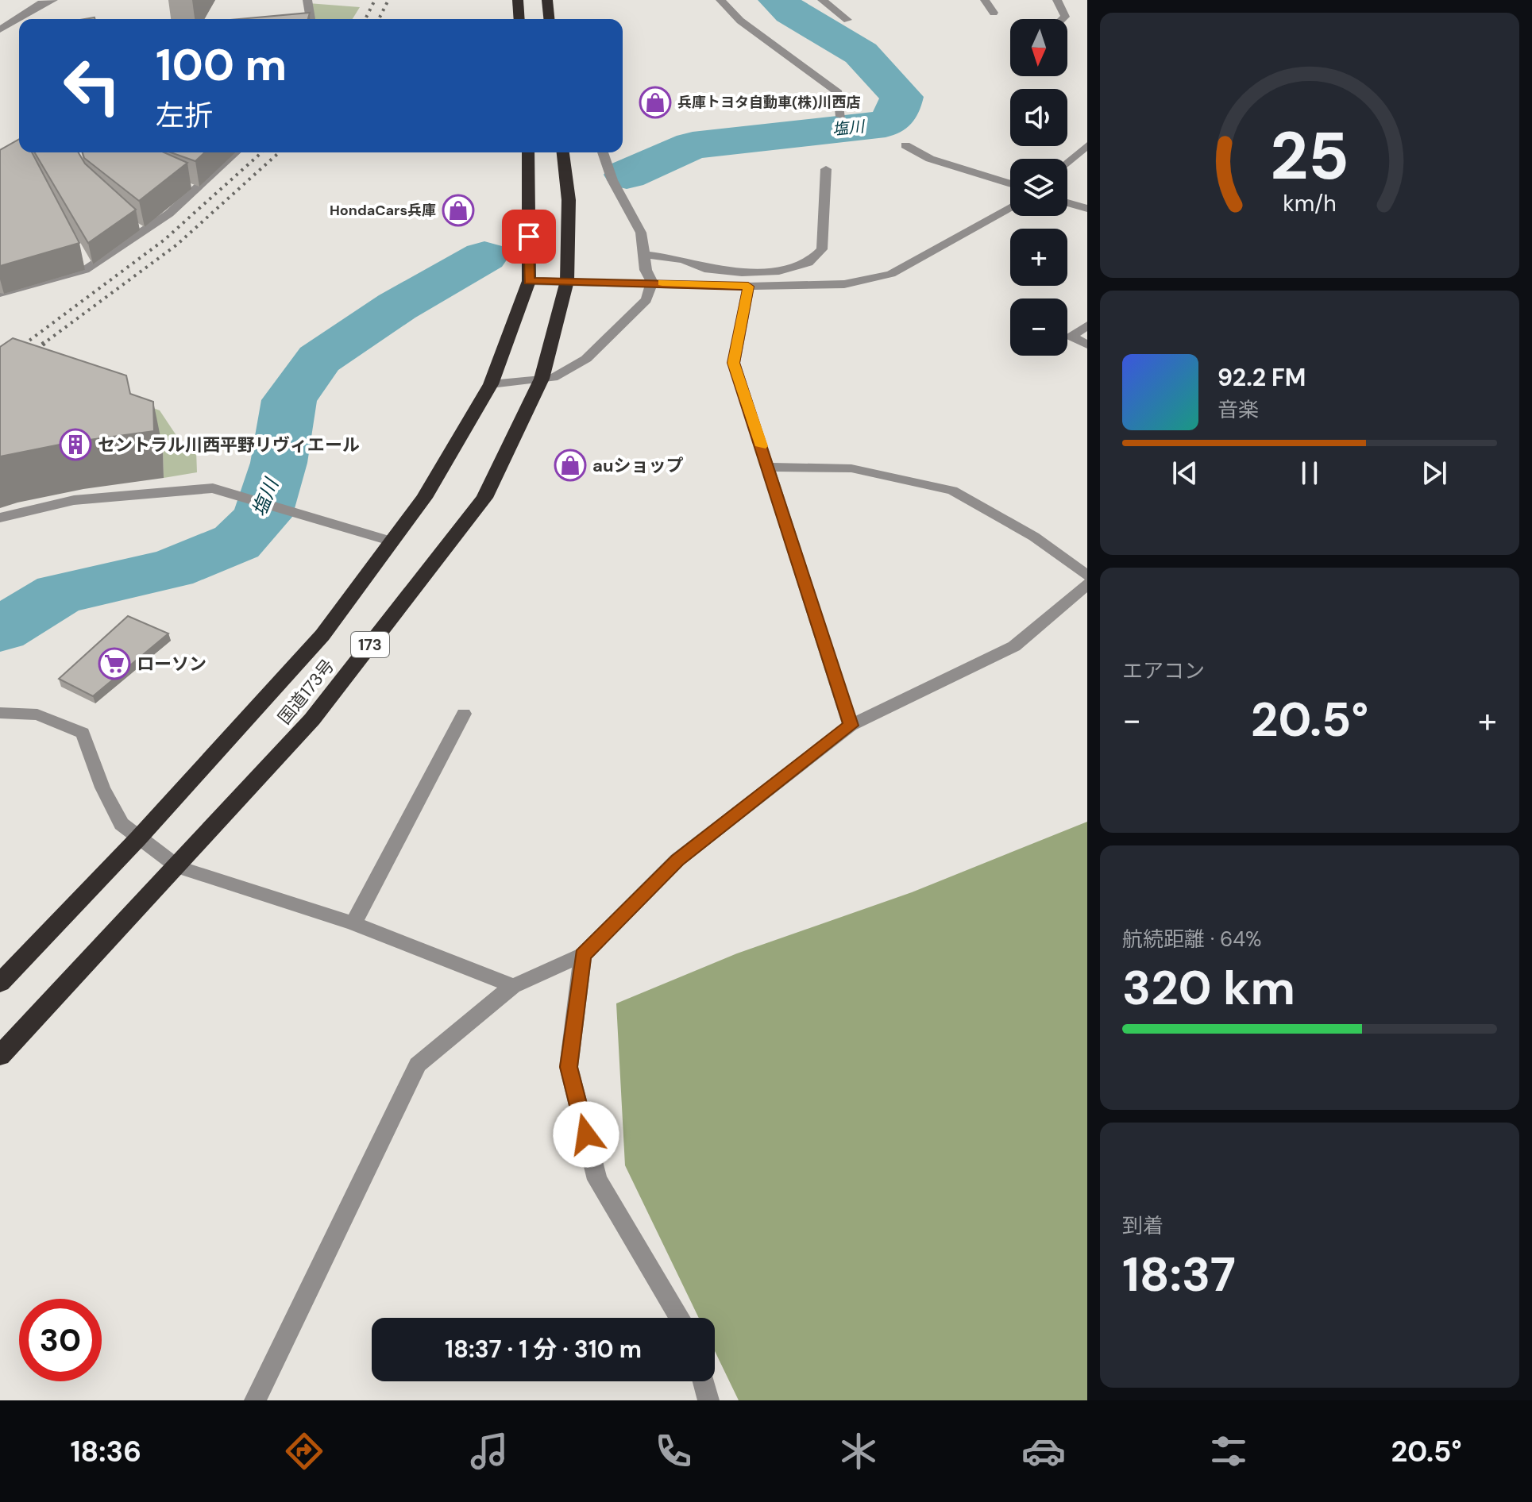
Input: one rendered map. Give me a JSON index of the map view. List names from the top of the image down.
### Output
{
  "streets": {
    "highway": ["173", "国道173号"]
  },
  "water": ["塩川"],
  "places": {
    "shop": ["兵庫トヨタ自動車(株)川西店", "HondaCars兵庫", "auショップ"],
    "building": ["セントラル川西平野リヴィエール"],
    "supermarket": ["ローソン"]
  },
  "north": "bottom",
  "page": {
    "map_buttons": ["+", "−"],
    "turn": ["100 m", "左折"],
    "song": ["92.2 FM", "音楽"],
    "tile": [
      "エアコン",
      ["航続距離 · 64%", "320 km"],
      ["到着", "18:37"]
    ],
    "heat": ["−", "20.5°", "+"],
    "limit": "30",
    "trip": "18:37 · 1 分 · 310 m",
    "tabs": ["18:36", "20.5°"],
    "gauge": ["25", "km/h"]
  }
}
